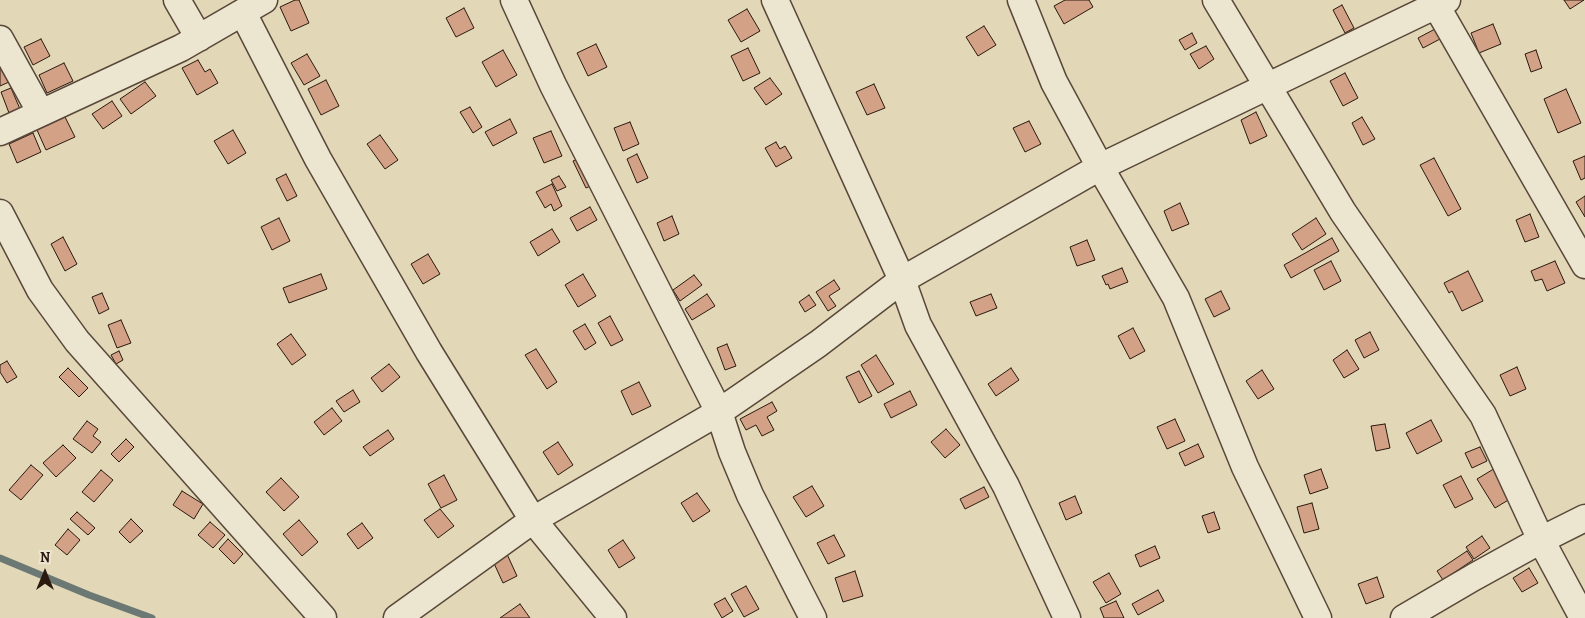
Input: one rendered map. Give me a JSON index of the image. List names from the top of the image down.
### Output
{
  "north": "top"
}
